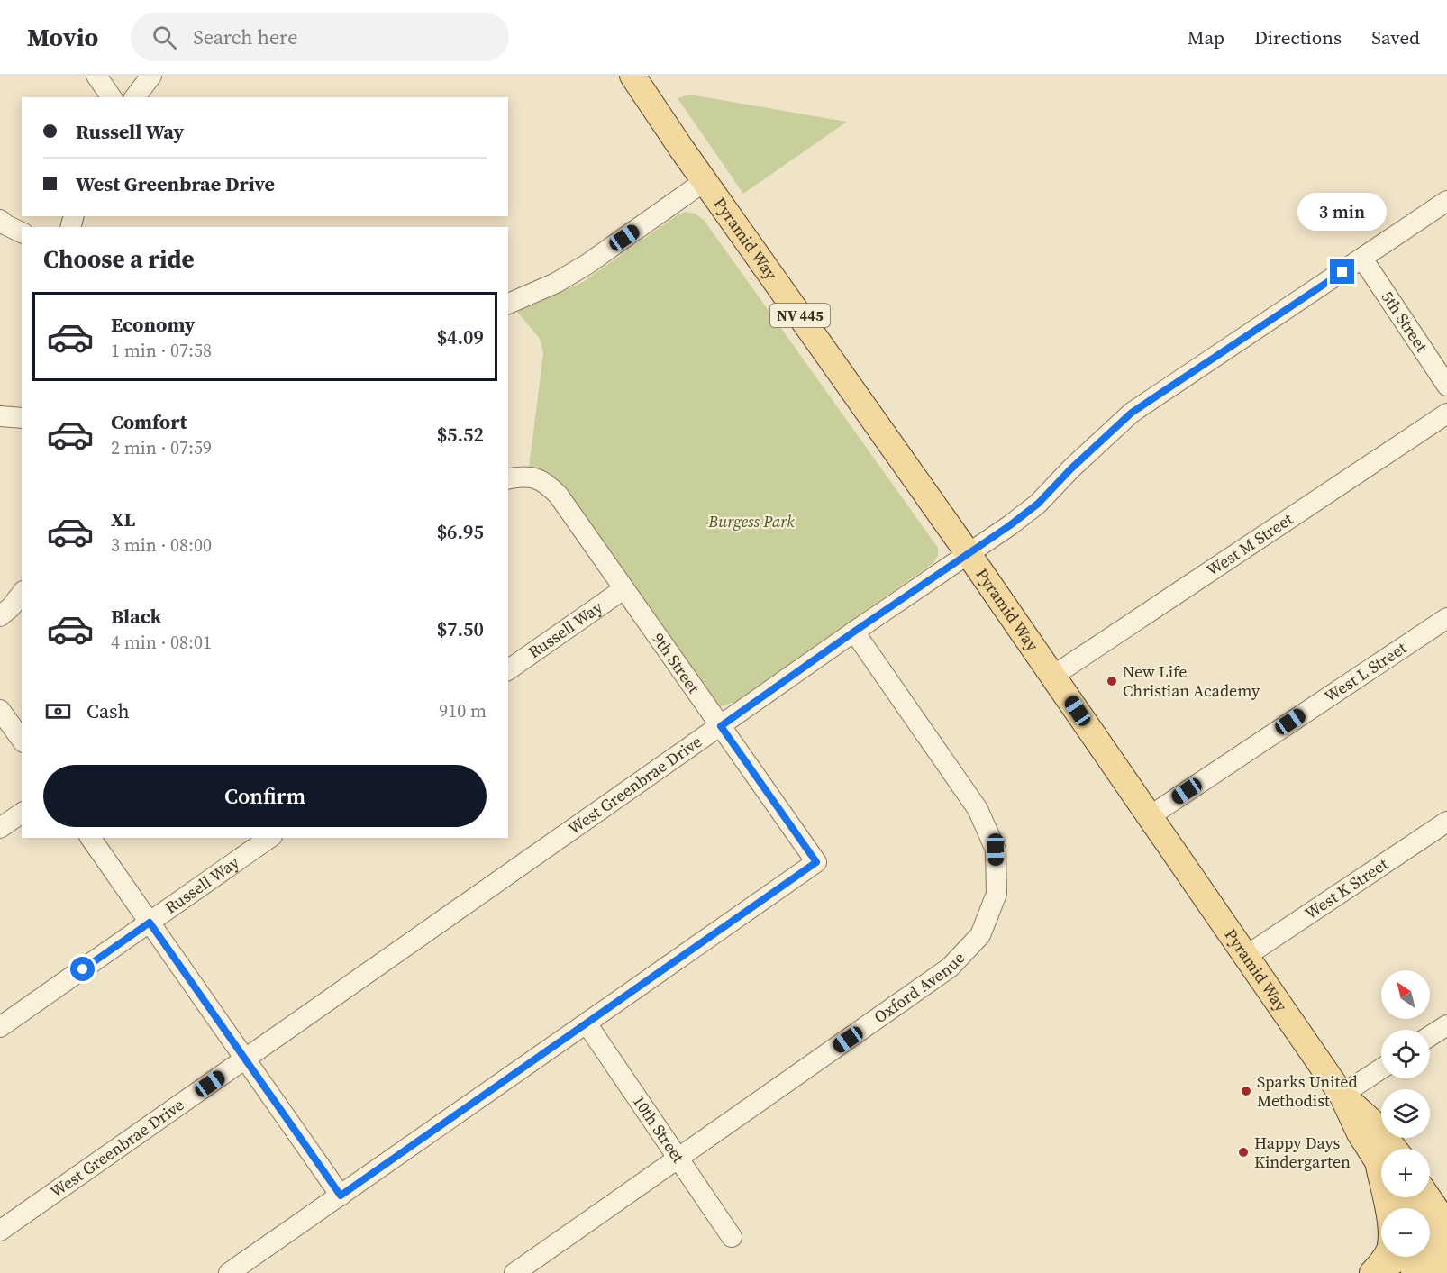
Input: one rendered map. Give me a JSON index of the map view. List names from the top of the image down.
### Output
{
  "streets": {
    "main road": ["Pyramid Way", "NV 445"],
    "street": [
      "5th Street",
      "West M Street",
      "Russell Way",
      "9th Street",
      "West L Street",
      "West Greenbrae Drive",
      "West K Street",
      "Oxford Avenue",
      "10th Street"
    ]
  },
  "crossings": [
    ["Pyramid Way", "West M Street"],
    ["Pyramid Way", "West L Street"],
    ["Pyramid Way", "West Greenbrae Drive"],
    ["Pyramid Way", "West K Street"],
    ["5th Street", "West Greenbrae Drive"],
    ["Russell Way", "9th Street"],
    ["9th Street", "West Greenbrae Drive"],
    ["9th Street", "10th Street"],
    ["West Greenbrae Drive", "Oxford Avenue"],
    ["Oxford Avenue", "10th Street"]
  ],
  "parks": ["Burgess Park"],
  "places": ["New Life Christian Academy", "Sparks United Methodist", "Happy Days Kindergarten"],
  "north": "top left",
  "page": {
    "header": "Movio",
    "search": "Search here",
    "nav": ["Map", "Directions", "Saved"],
    "banner": ["Russell Way", "West Greenbrae Drive"],
    "bubble": "3 min",
    "heading": "Choose a ride",
    "list": [
      {
        "name": "Economy",
        "note": "1 min · 07:58",
        "value": "$4.09"
      },
      {
        "name": "Comfort",
        "note": "2 min · 07:59",
        "value": "$5.52"
      },
      {
        "name": "XL",
        "note": "3 min · 08:00",
        "value": "$6.95"
      },
      {
        "name": "Black",
        "note": "4 min · 08:01",
        "value": "$7.50"
      }
    ],
    "pay": ["Cash", "910 m"],
    "buttons": "Confirm",
    "map_buttons": ["+", "−"]
  }
}
